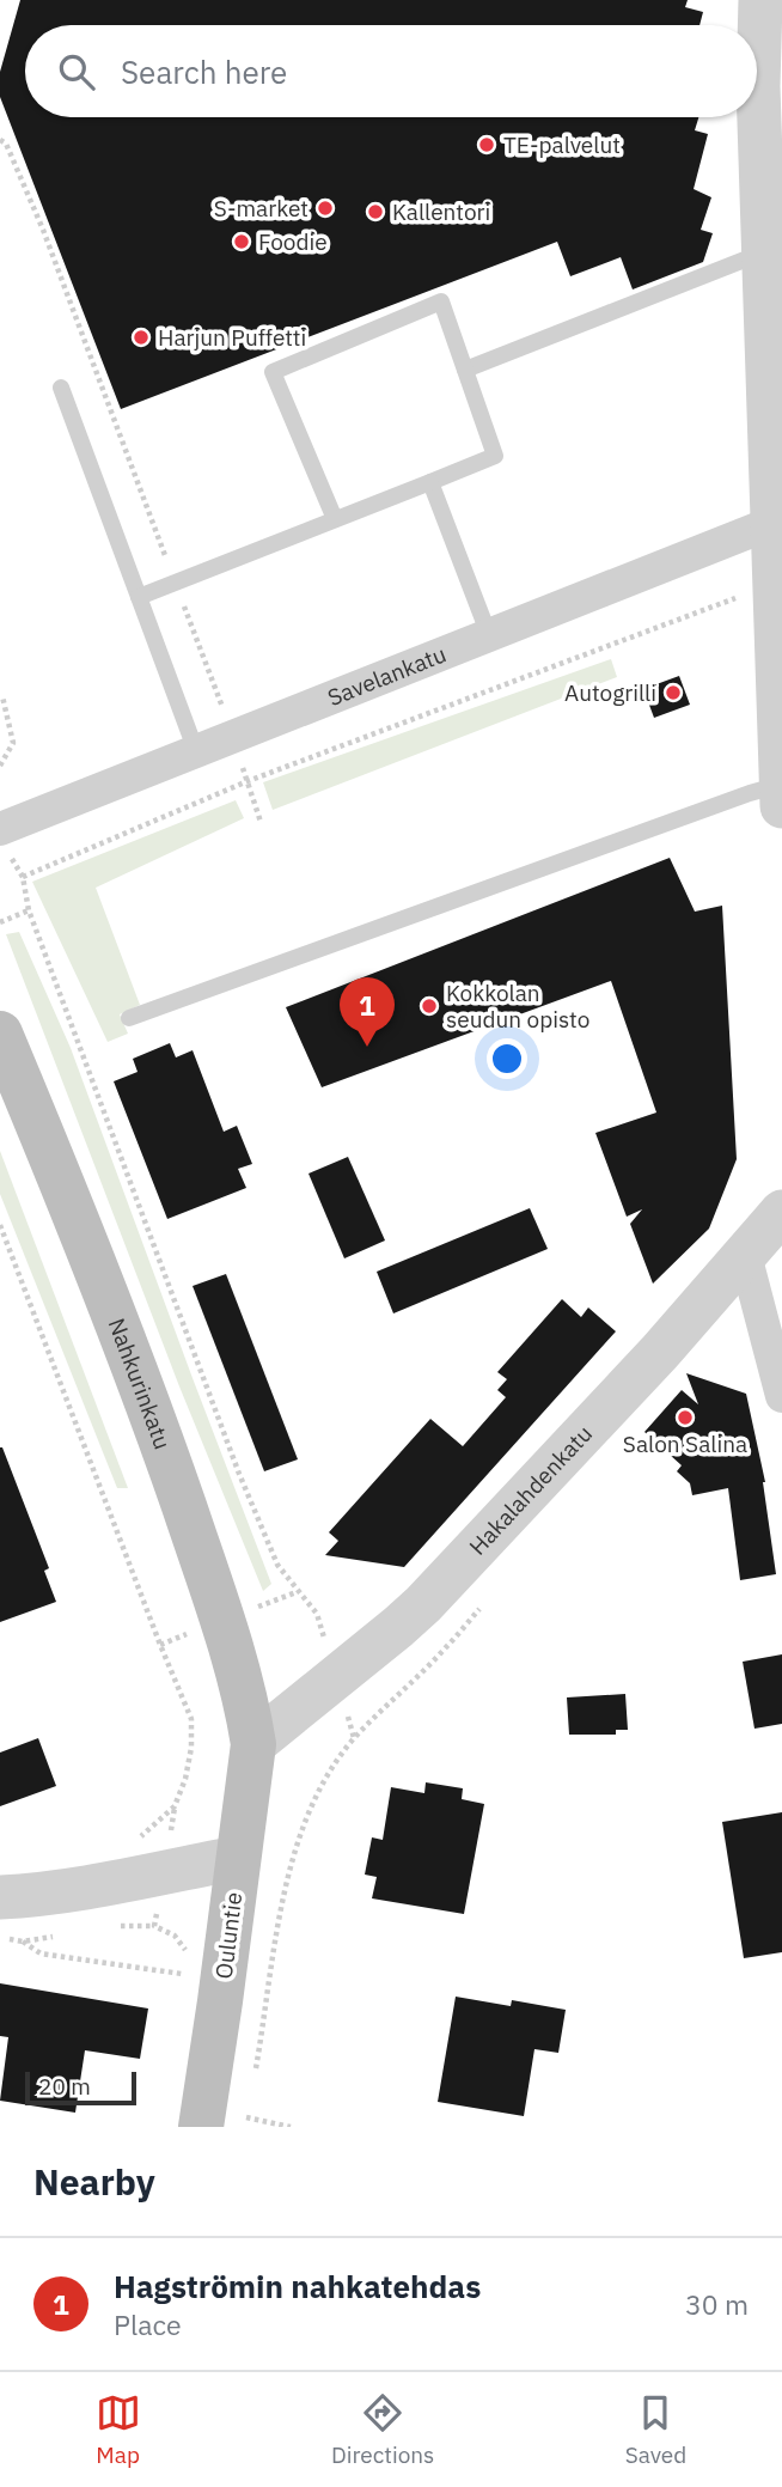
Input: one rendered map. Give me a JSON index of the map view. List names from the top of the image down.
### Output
{
  "streets": {
    "main road": ["Nahkurinkatu", "Ouluntie"],
    "street": ["Savelankatu", "Hakalahdenkatu"]
  },
  "crossings": [
    ["Nahkurinkatu", "Hakalahdenkatu"],
    ["Nahkurinkatu", "Ouluntie"],
    ["Hakalahdenkatu", "Ouluntie"]
  ],
  "places": [
    "TE-palvelut",
    "S-market",
    "Kallentori",
    "Foodie",
    "Harjun Puffetti",
    "Autogrilli",
    "Kokkolan seudun opisto",
    "Salon Salina"
  ],
  "scale_bar": "20 m",
  "page": {
    "search": "Search here",
    "pins": "1",
    "scale": "20 m",
    "heading": "Nearby",
    "list": [
      {
        "mark": "1",
        "name": "Hagströmin nahkatehdas",
        "note": "Place",
        "value": "30 m"
      }
    ],
    "nav": ["Map", "Directions", "Saved"]
  }
}
